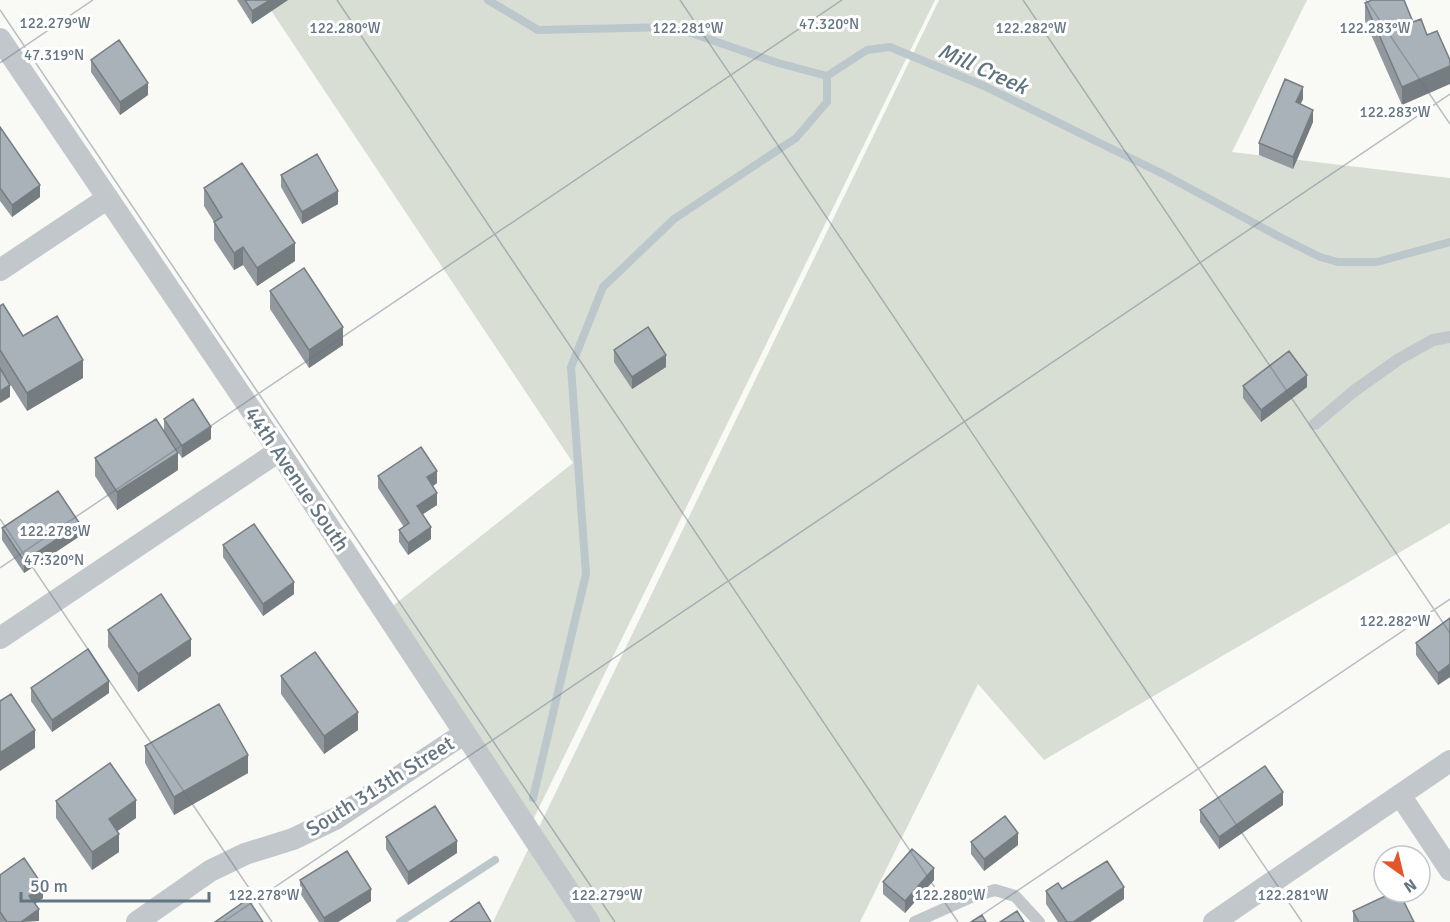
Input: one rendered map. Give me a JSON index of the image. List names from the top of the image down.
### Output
{
  "streets": {
    "street": ["44th Avenue South", "South 313th Street"]
  },
  "crossings": [
    ["44th Avenue South", "South 313th Street"]
  ],
  "water": ["Mill Creek"],
  "scale_bar": "50 m",
  "north": "bottom right",
  "coordinates": [
    "122.279°W",
    "47.320°N",
    "122.280°W",
    "122.281°W",
    "122.282°W",
    "122.283°W",
    "47.319°N",
    "122.278°W"
  ]
}
